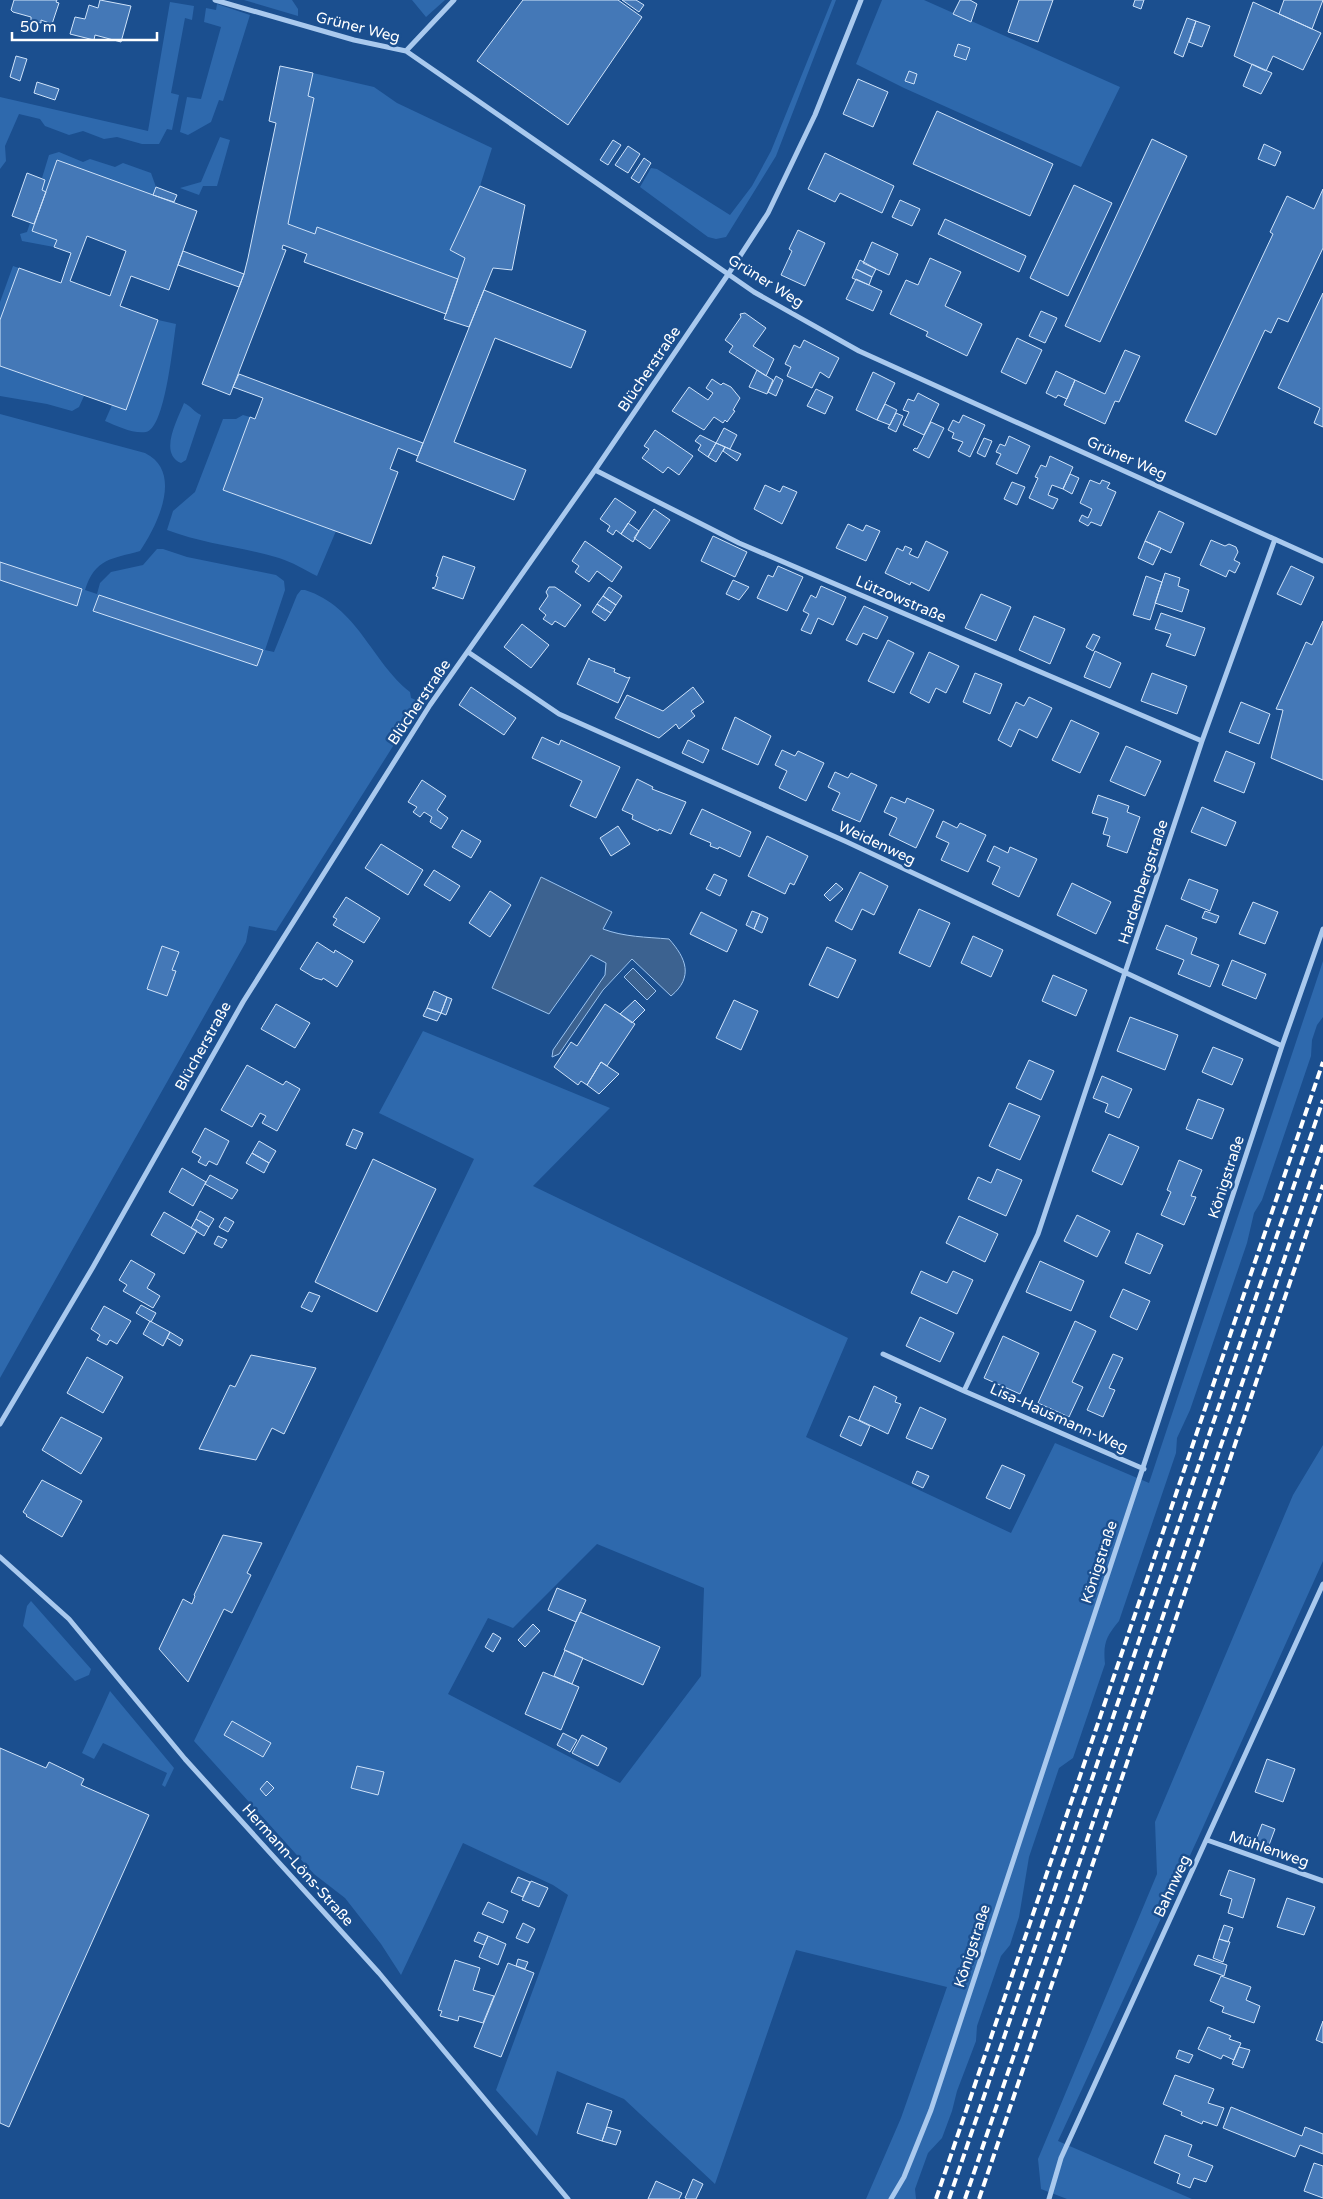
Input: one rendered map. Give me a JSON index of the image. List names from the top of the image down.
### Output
{
  "streets": {
    "street": [
      "Grüner Weg",
      "Blücherstraße",
      "Lützowstraße",
      "Weidenweg",
      "Hardenbergstraße",
      "Königstraße",
      "Lisa-Hausmann-Weg",
      "Mühlenweg",
      "Hermann-Löns-Straße",
      "Bahnweg"
    ]
  },
  "crossings": [
    ["Grüner Weg", "Blücherstraße"],
    ["Grüner Weg", "Hardenbergstraße"],
    ["Blücherstraße", "Lützowstraße"],
    ["Blücherstraße", "Weidenweg"],
    ["Lützowstraße", "Hardenbergstraße"],
    ["Weidenweg", "Hardenbergstraße"],
    ["Weidenweg", "Königstraße"],
    ["Hardenbergstraße", "Lisa-Hausmann-Weg"],
    ["Königstraße", "Lisa-Hausmann-Weg"],
    ["Mühlenweg", "Bahnweg"]
  ],
  "scale_bar": "50 m"
}
